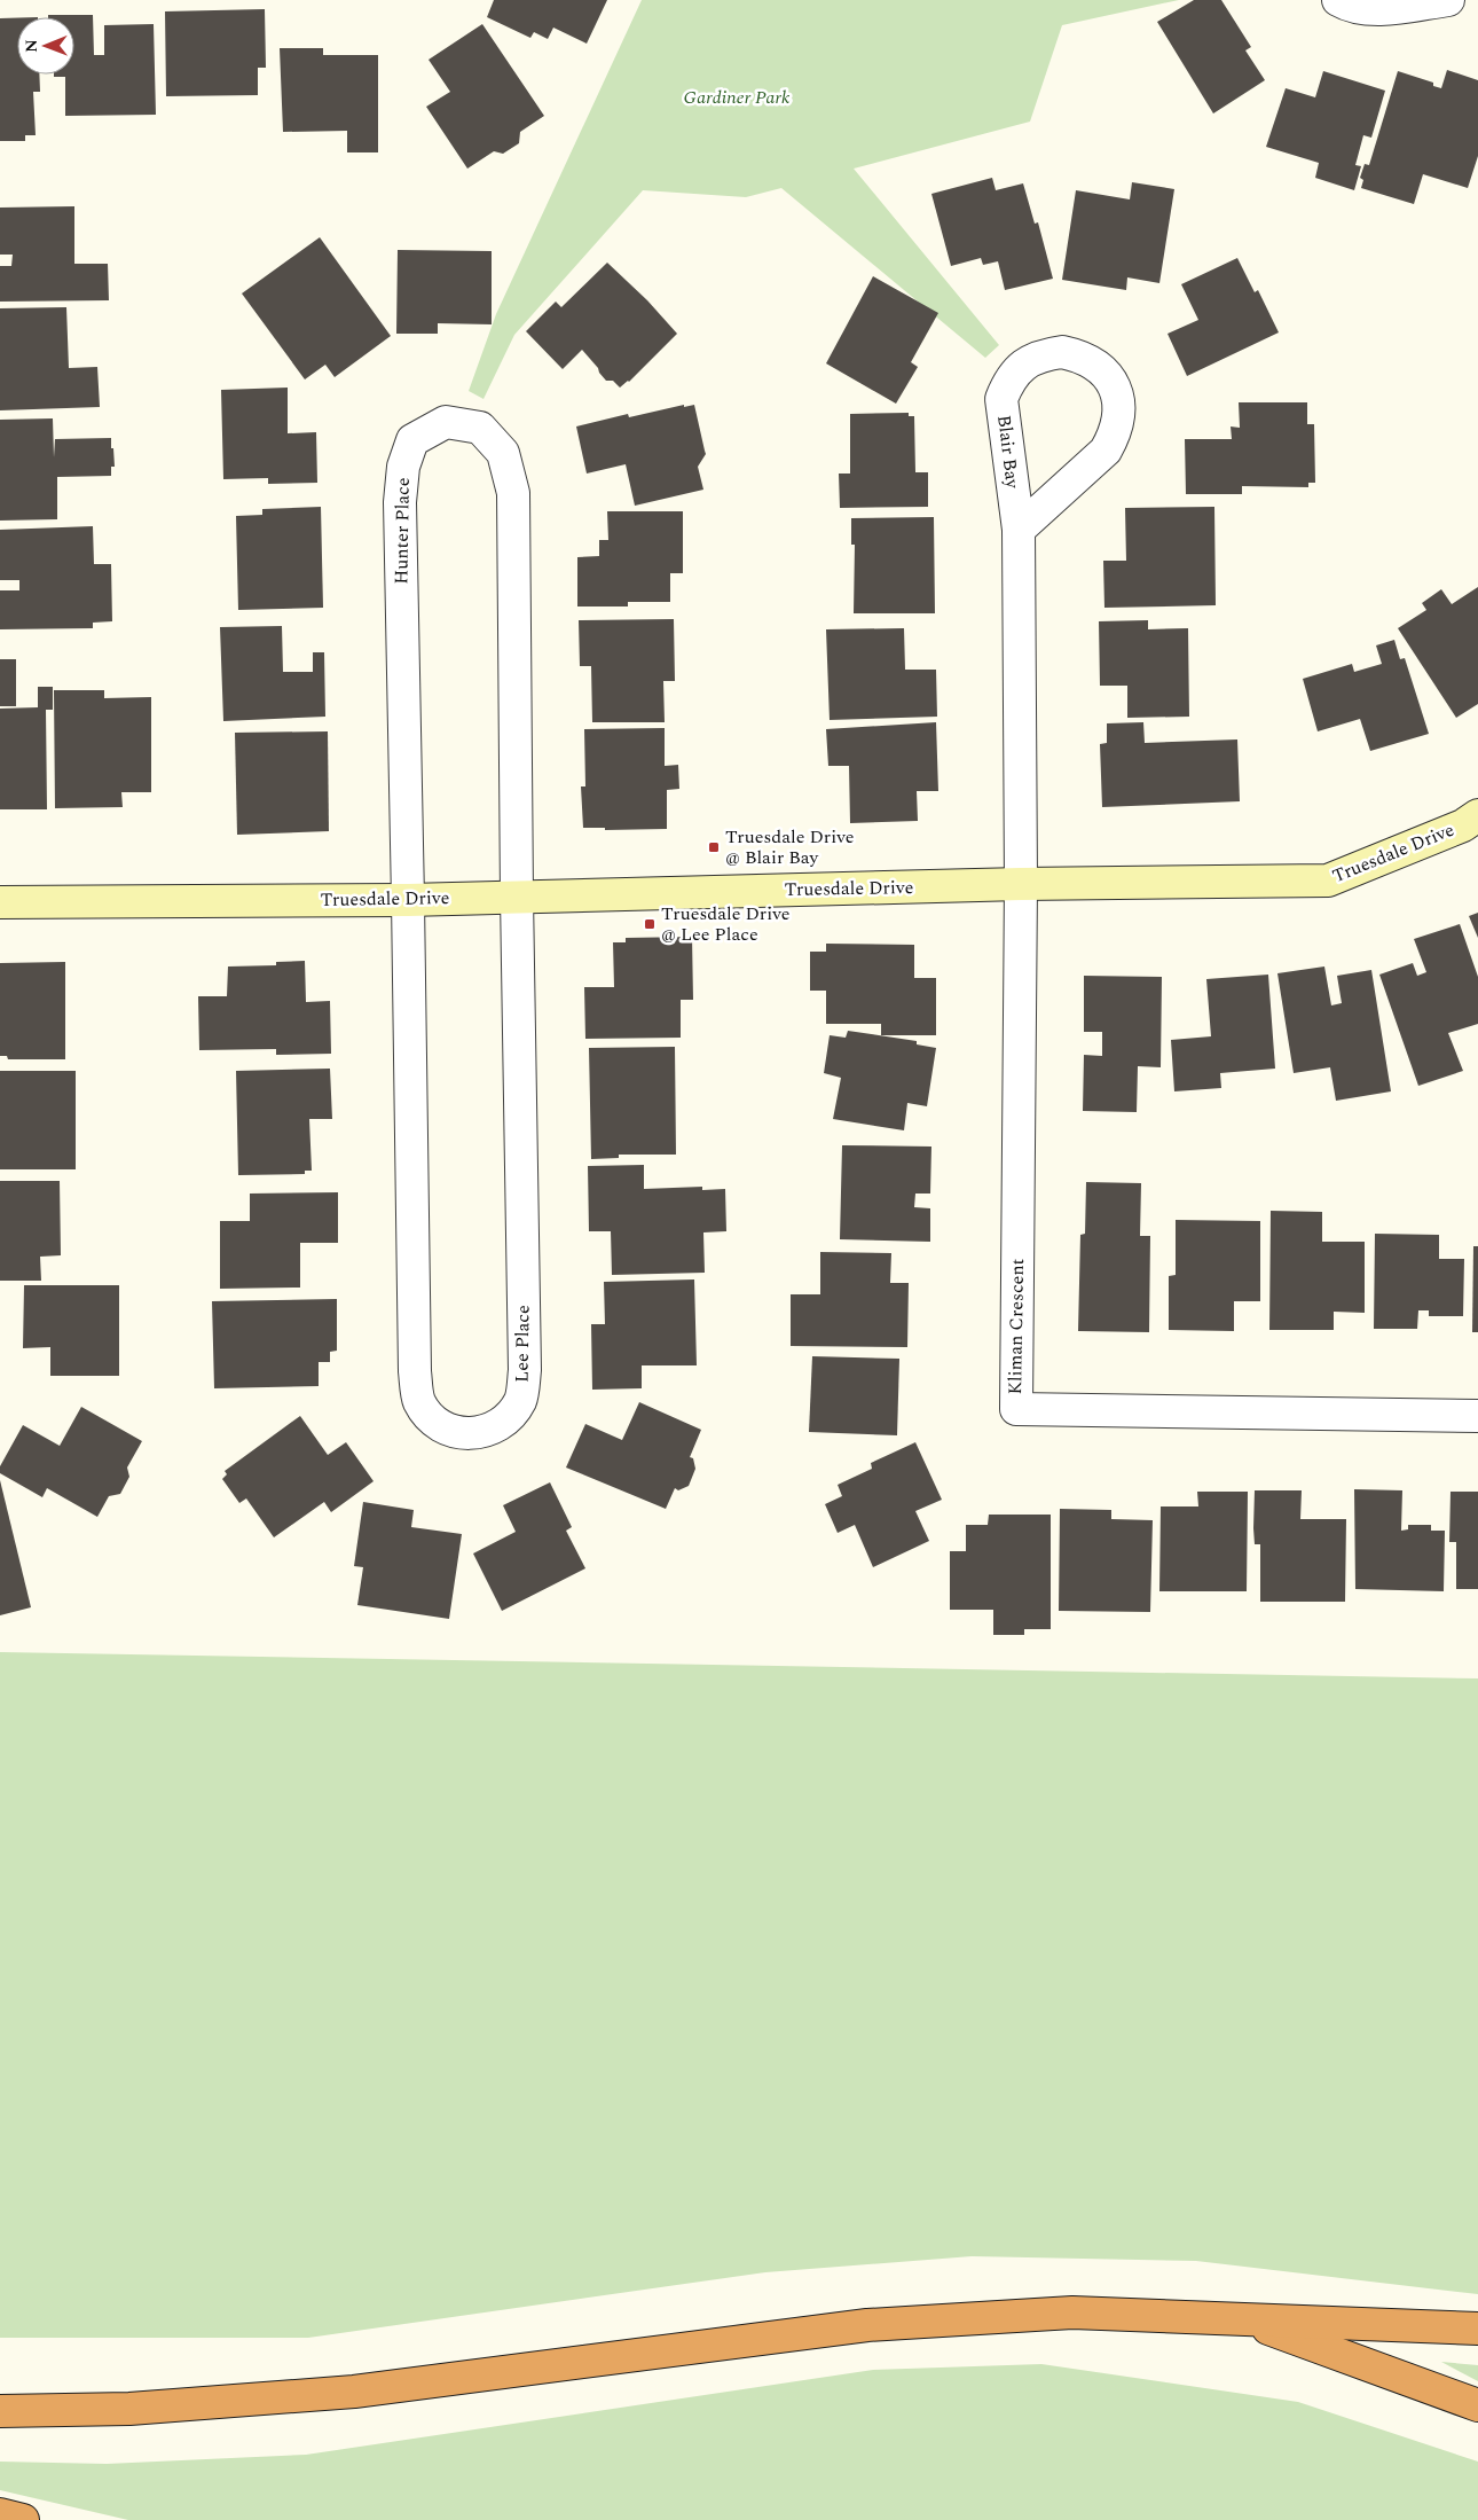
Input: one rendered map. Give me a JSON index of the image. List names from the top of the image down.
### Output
{
  "streets": {
    "street": [
      "Blair Bay",
      "Hunter Place",
      "Truesdale Drive",
      "Kliman Crescent",
      "Lee Place"
    ]
  },
  "crossings": [
    ["Blair Bay", "Truesdale Drive"],
    ["Blair Bay", "Kliman Crescent"],
    ["Hunter Place", "Truesdale Drive"],
    ["Hunter Place", "Lee Place"],
    ["Truesdale Drive", "Kliman Crescent"],
    ["Truesdale Drive", "Lee Place"]
  ],
  "parks": ["Gardiner Park"],
  "places": {
    "transit": ["Truesdale Drive @ Blair Bay", "Truesdale Drive @ Lee Place"]
  },
  "north": "left"
}
